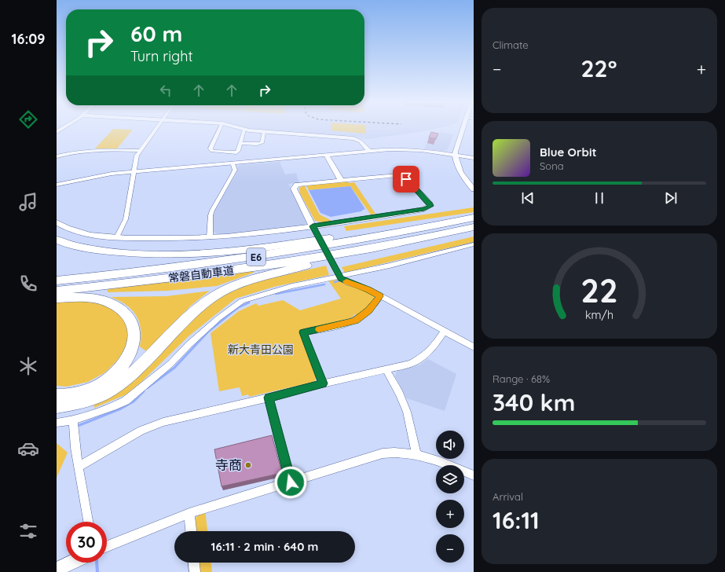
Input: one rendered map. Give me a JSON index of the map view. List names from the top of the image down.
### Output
{
  "streets": {
    "highway": ["E6", "常磐自動車道"]
  },
  "parks": ["新大青田公園"],
  "places": ["寺商"],
  "page": {
    "tabs": "16:09",
    "tile": [
      "Climate",
      ["Range · 68%", "340 km"],
      ["Arrival", "16:11"]
    ],
    "turn": ["60 m", "Turn right"],
    "heat": ["−", "22°", "+"],
    "song": ["Blue Orbit", "Sona"],
    "map_buttons": ["+", "−"],
    "limit": "30",
    "trip": "16:11 · 2 min · 640 m",
    "gauge": ["22", "km/h"]
  }
}
